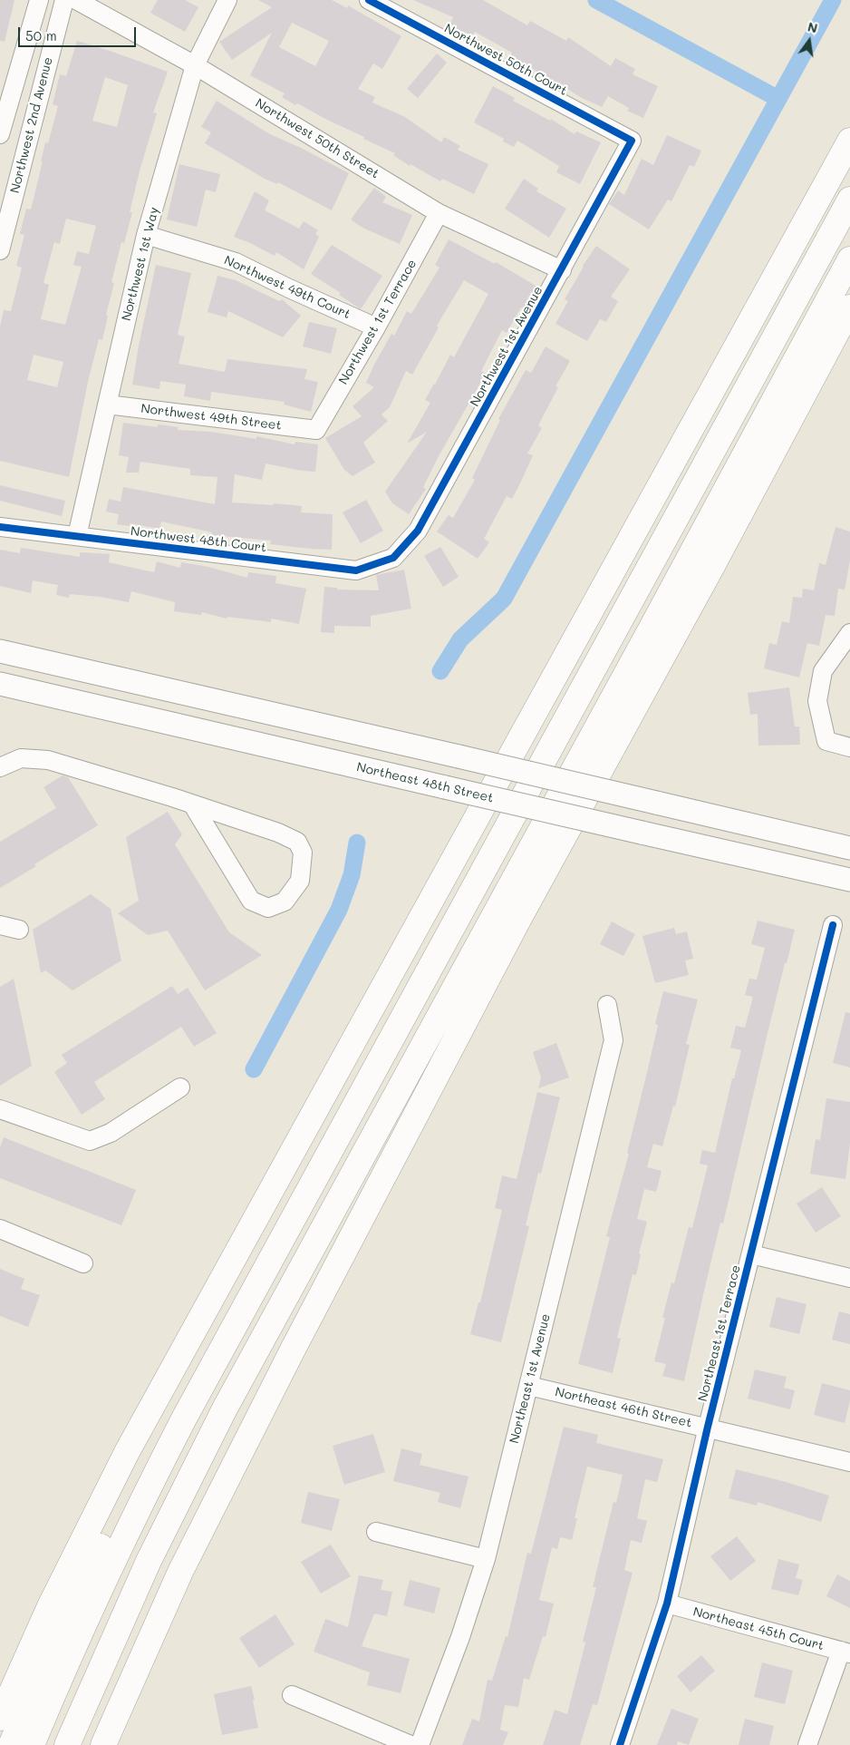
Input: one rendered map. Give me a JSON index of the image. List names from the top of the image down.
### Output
{
  "streets": {
    "main road": ["Northeast 48th Street"],
    "street": [
      "Northwest 50th Court",
      "Northwest 2nd Avenue",
      "Northwest 50th Street",
      "Northwest 1st Way",
      "Northwest 49th Court",
      "Northwest 1st Terrace",
      "Northwest 1st Avenue",
      "Northwest 49th Street",
      "Northwest 48th Court",
      "Northeast 1st Terrace",
      "Northeast 1st Avenue",
      "Northeast 46th Street",
      "Northeast 45th Court"
    ]
  },
  "crossings": [
    ["Northwest 50th Court", "Northwest 1st Avenue"],
    ["Northwest 50th Street", "Northwest 1st Way"],
    ["Northwest 50th Street", "Northwest 1st Terrace"],
    ["Northwest 50th Street", "Northwest 1st Avenue"],
    ["Northwest 1st Way", "Northwest 49th Court"],
    ["Northwest 1st Way", "Northwest 49th Street"],
    ["Northwest 1st Way", "Northwest 48th Court"],
    ["Northwest 49th Court", "Northwest 1st Terrace"],
    ["Northwest 1st Terrace", "Northwest 49th Street"],
    ["Northwest 1st Avenue", "Northwest 48th Court"],
    ["Northeast 1st Terrace", "Northeast 46th Street"],
    ["Northeast 1st Terrace", "Northeast 45th Court"],
    ["Northeast 1st Avenue", "Northeast 46th Street"]
  ],
  "scale_bar": "50 m",
  "north": "top"
}
